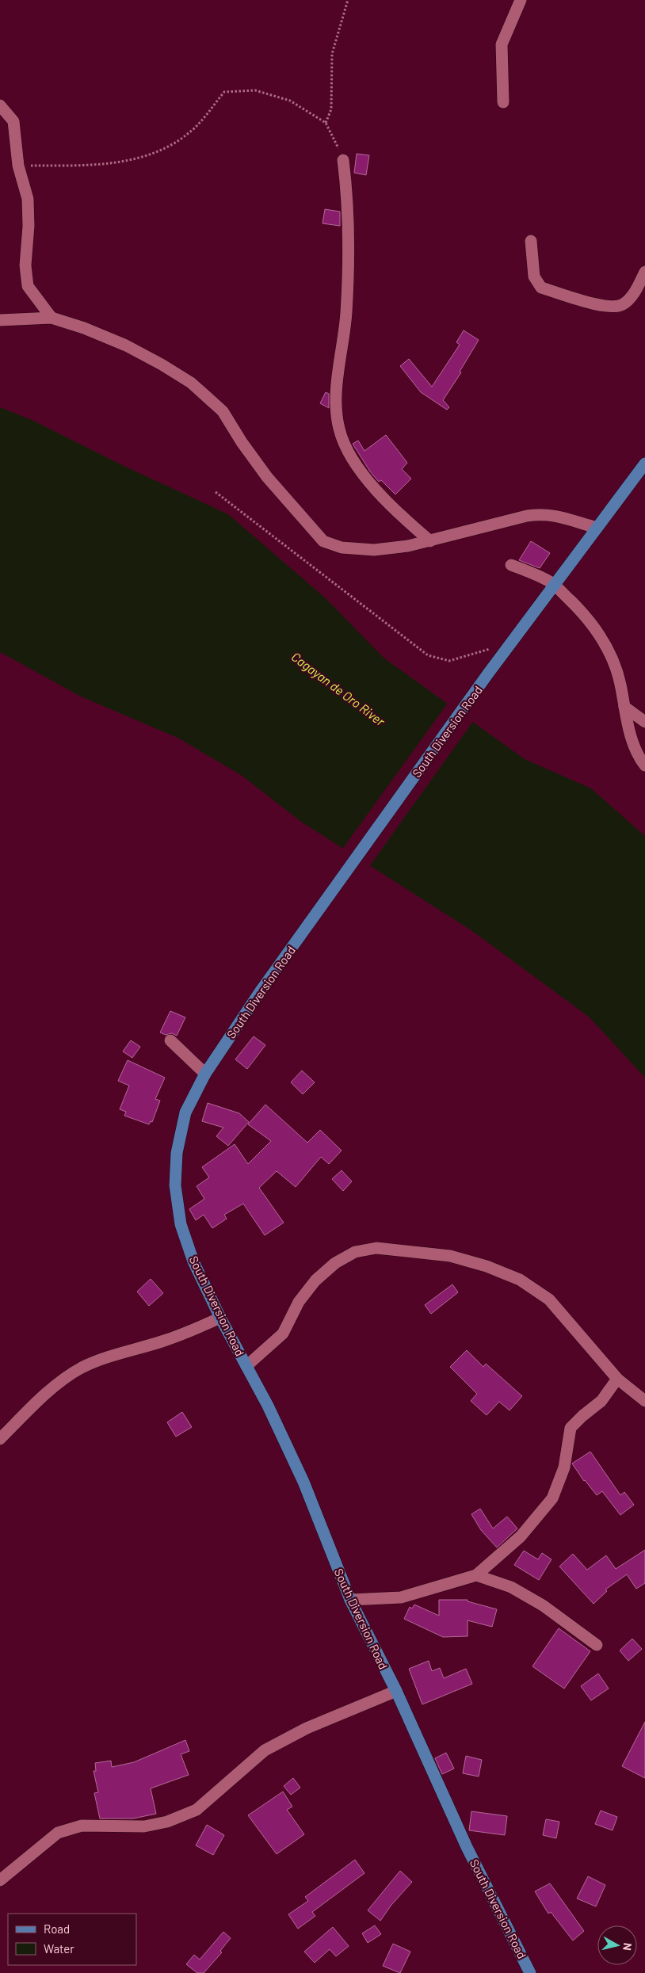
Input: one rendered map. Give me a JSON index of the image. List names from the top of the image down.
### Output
{
  "streets": {
    "main road": ["South Diversion Road"]
  },
  "water": ["Cagayan de Oro River"],
  "legend": ["Road", "Water"],
  "north": "right"
}
